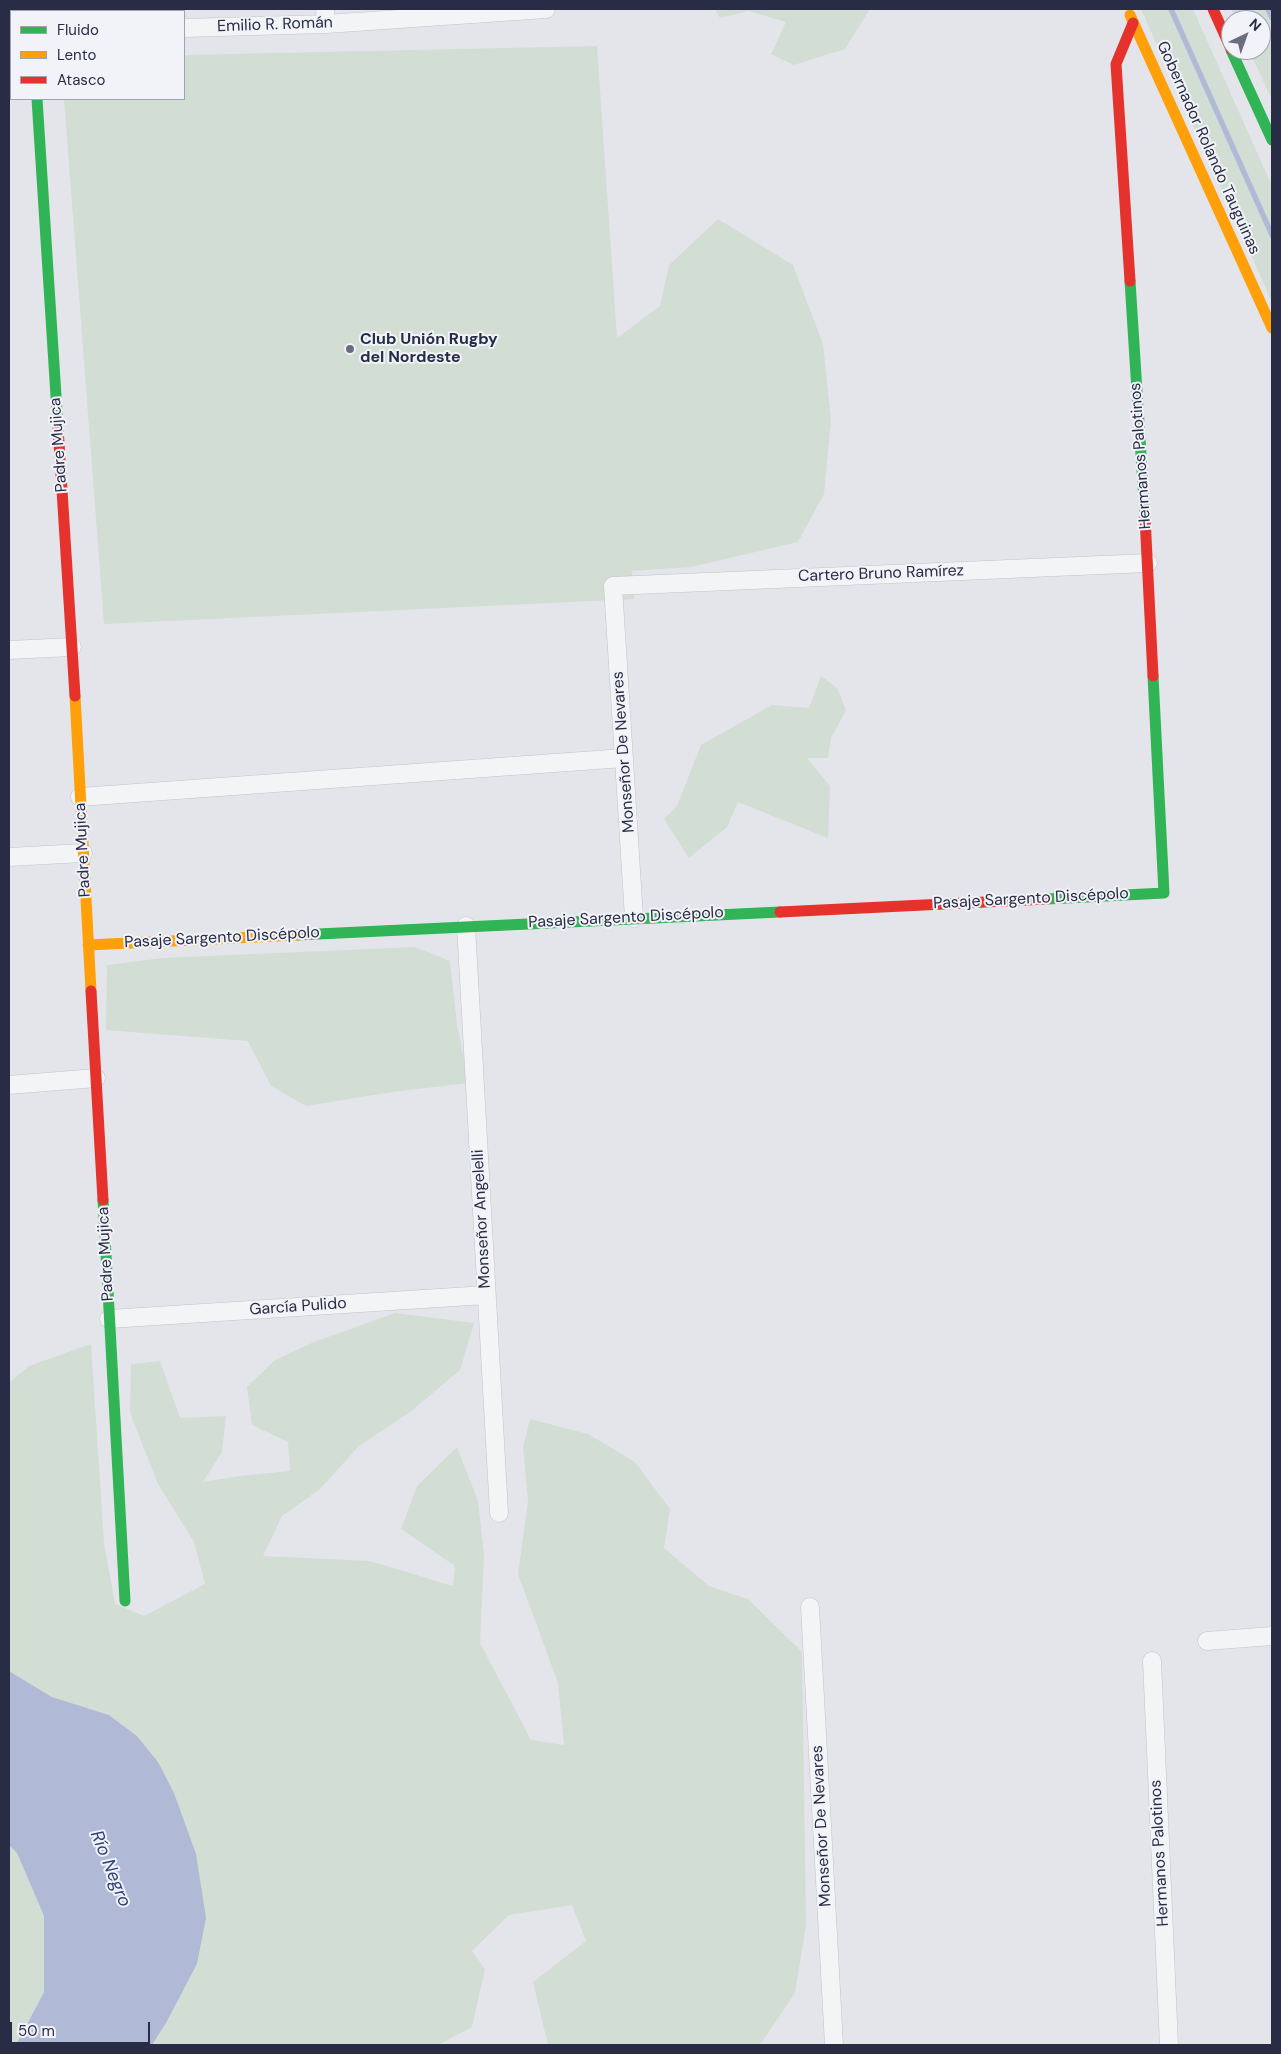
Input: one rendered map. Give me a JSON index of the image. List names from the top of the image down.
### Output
{
  "streets": {
    "main road": [
      "Gobernador Rolando Tauguinas",
      "Padre Mujica",
      "Hermanos Palotinos",
      "Pasaje Sargento Discépolo"
    ],
    "street": [
      "Emilio R. Román",
      "Cartero Bruno Ramírez",
      "Monseñor De Nevares",
      "Monseñor Angelelli",
      "García Pulido"
    ]
  },
  "crossings": [
    ["Gobernador Rolando Tauguinas", "Hermanos Palotinos"],
    ["Padre Mujica", "Pasaje Sargento Discépolo"],
    ["Padre Mujica", "García Pulido"],
    ["Hermanos Palotinos", "Cartero Bruno Ramírez"],
    ["Hermanos Palotinos", "Pasaje Sargento Discépolo"],
    ["Cartero Bruno Ramírez", "Monseñor De Nevares"],
    ["Monseñor De Nevares", "Pasaje Sargento Discépolo"],
    ["Pasaje Sargento Discépolo", "Monseñor Angelelli"],
    ["Monseñor Angelelli", "García Pulido"]
  ],
  "water": ["Río Negro"],
  "places": ["Club Unión Rugby del Nordeste"],
  "legend": ["Fluido", "Lento", "Atasco"],
  "scale_bar": "50 m",
  "north": "top right"
}
